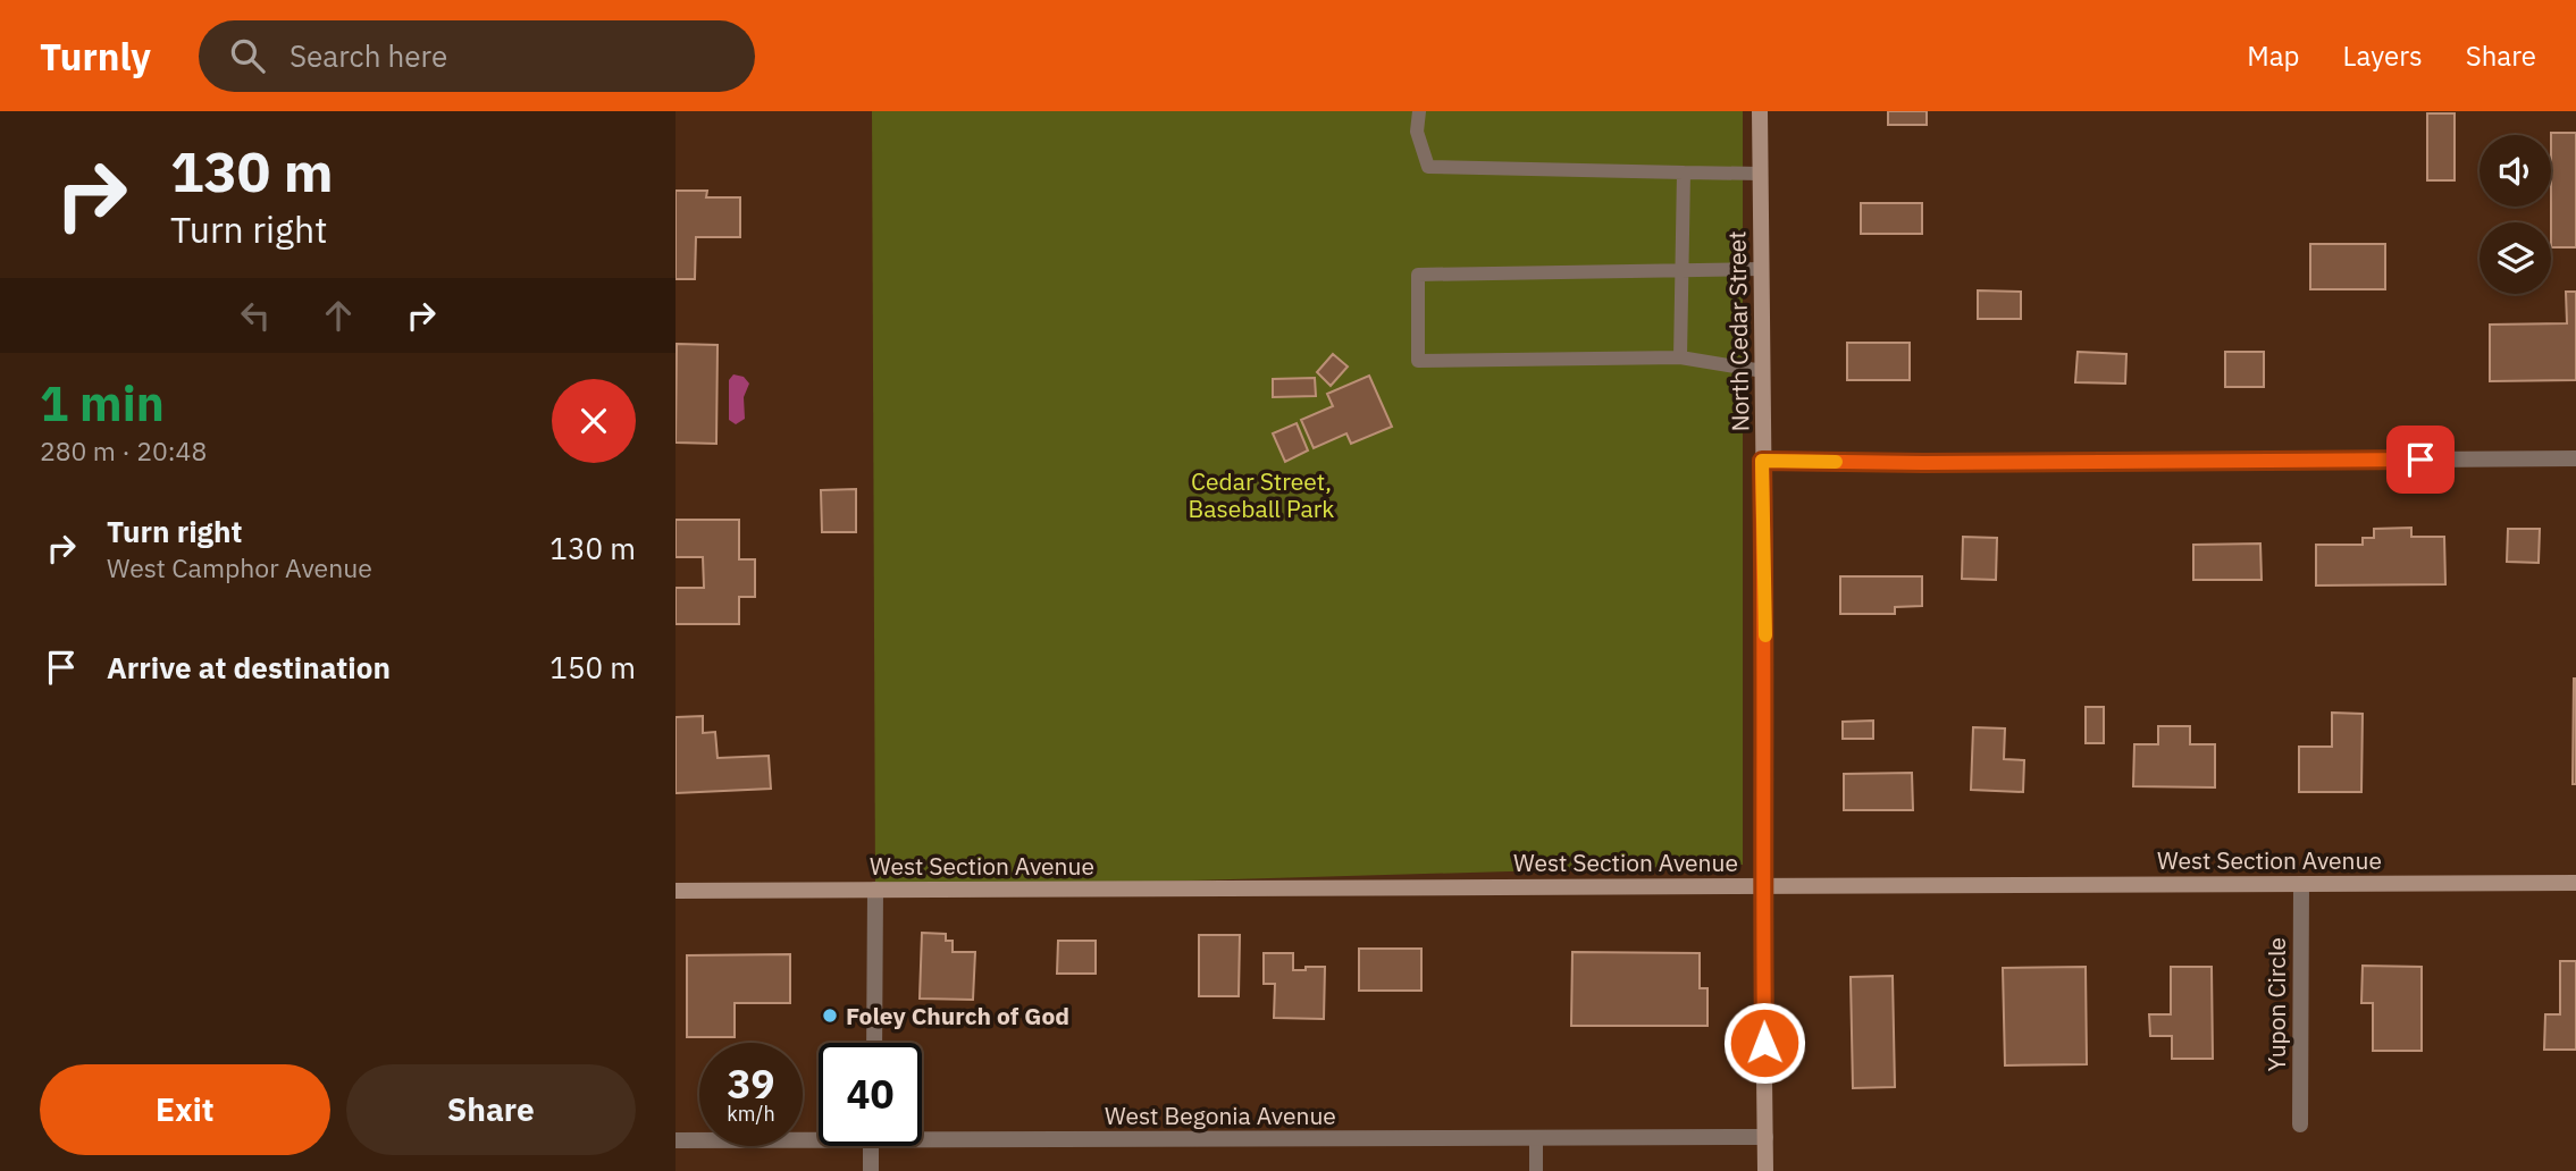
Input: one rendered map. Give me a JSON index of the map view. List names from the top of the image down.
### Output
{
  "streets": {
    "street": [
      "North Cedar Street",
      "West Section Avenue",
      "Yupon Circle",
      "West Begonia Avenue"
    ]
  },
  "crossings": [
    ["North Cedar Street", "West Section Avenue"],
    ["North Cedar Street", "West Begonia Avenue"],
    ["West Section Avenue", "Yupon Circle"]
  ],
  "parks": ["Cedar Street, Baseball Park"],
  "places": ["Foley Church of God"],
  "page": {
    "header": "Turnly",
    "search": "Search here",
    "nav": ["Map", "Layers", "Share"],
    "turn": ["130 m", "Turn right"],
    "heading": ["1 min", "280 m · 20:48"],
    "list": [
      {
        "name": "Turn right",
        "note": "West Camphor Avenue",
        "value": "130 m"
      },
      {
        "name": "Arrive at destination",
        "value": "150 m"
      }
    ],
    "speed": "39 km/h",
    "limit": "40",
    "buttons": ["Exit", "Share"]
  }
}
